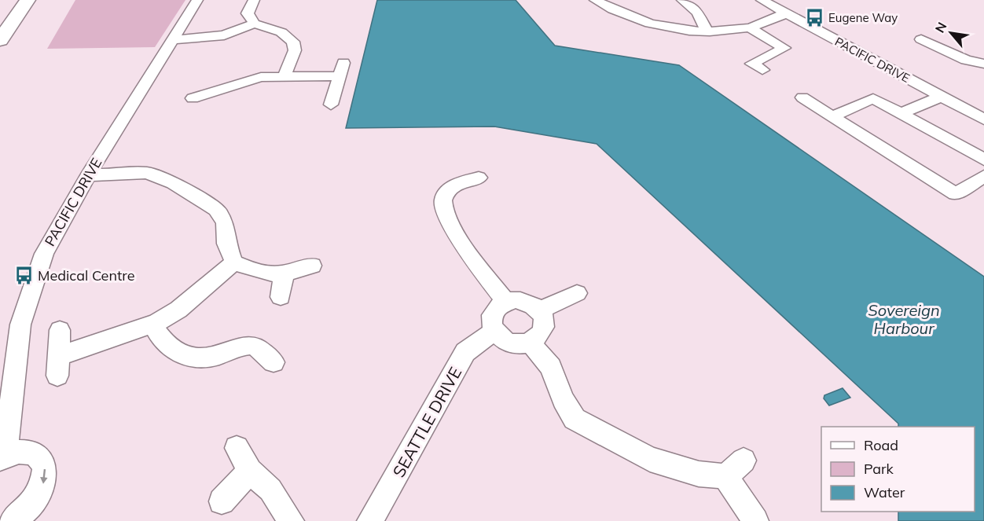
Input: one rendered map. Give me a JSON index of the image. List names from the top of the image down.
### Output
{
  "streets": {
    "street": ["PACIFIC DRIVE", "SEATTLE DRIVE"]
  },
  "water": ["Sovereign Harbour"],
  "places": {
    "bus stop": ["Eugene Way", "Medical Centre"]
  },
  "legend": ["Road", "Park", "Water"],
  "north": "top left"
}
